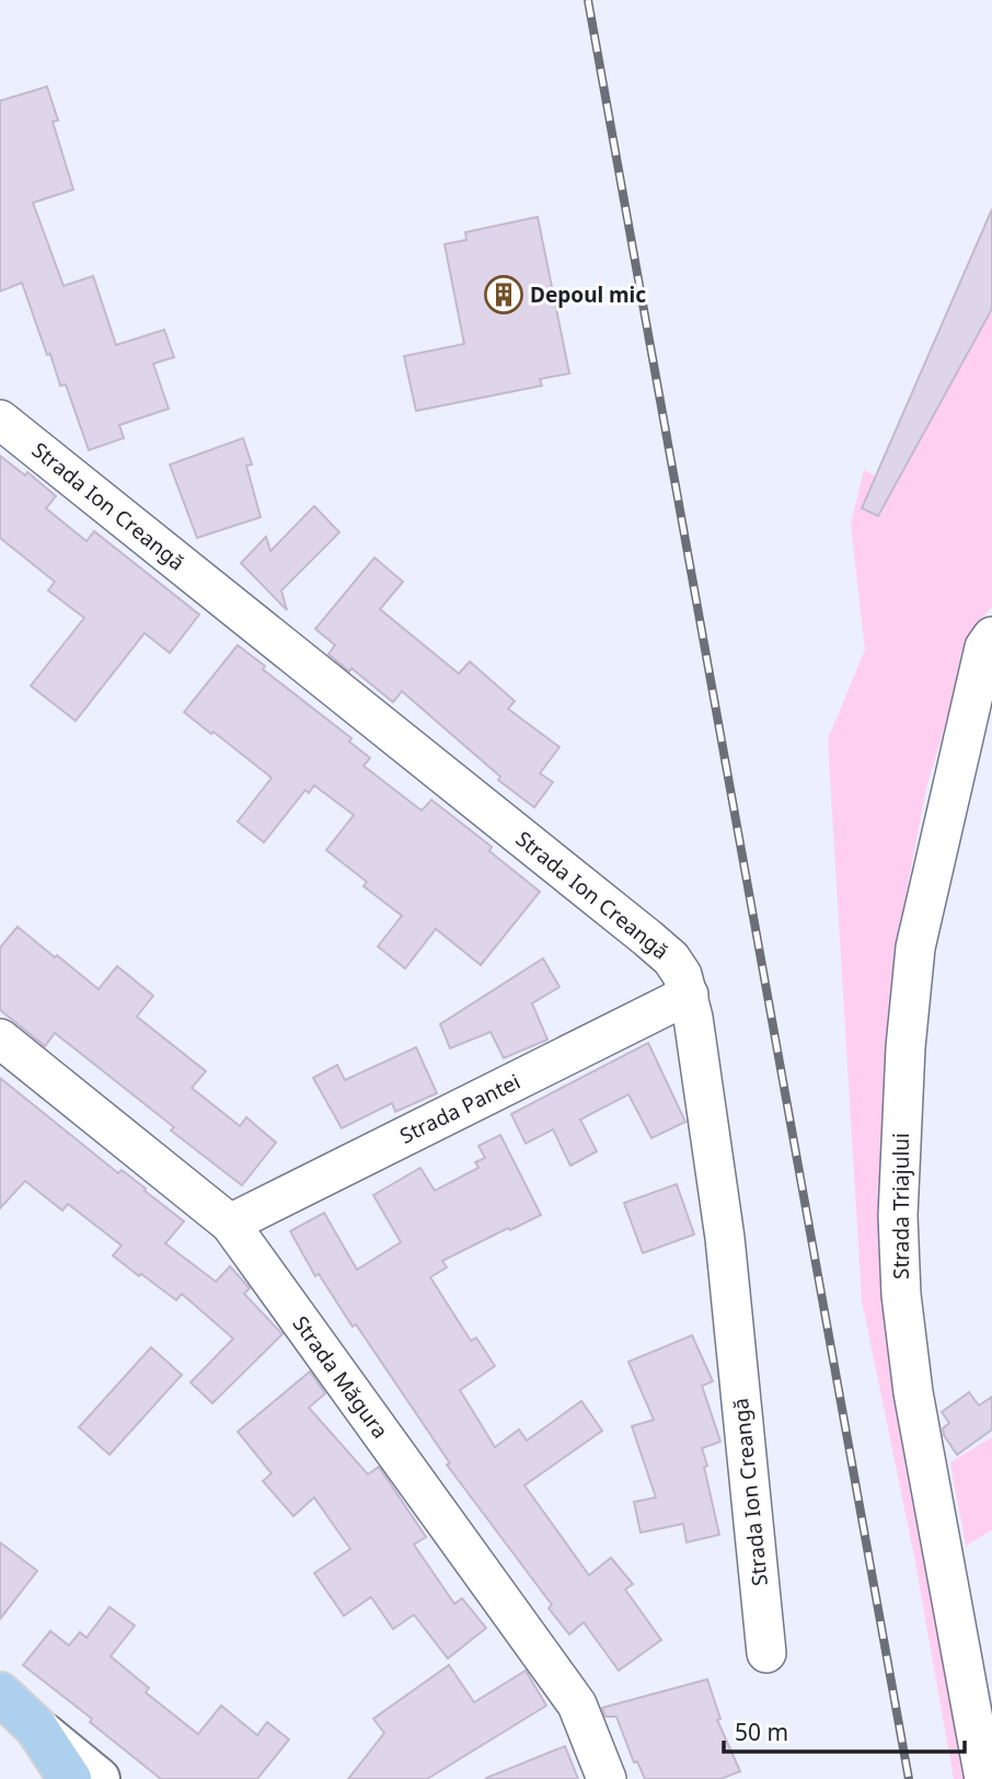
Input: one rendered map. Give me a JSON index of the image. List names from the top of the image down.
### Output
{
  "streets": {
    "street": [
      "Strada Ion Creangă",
      "Strada Pantei",
      "Strada Triajului",
      "Strada Măgura"
    ]
  },
  "crossings": [
    ["Strada Ion Creangă", "Strada Pantei"],
    ["Strada Pantei", "Strada Măgura"]
  ],
  "places": {
    "building": ["Depoul mic"]
  },
  "scale_bar": "50 m"
}
